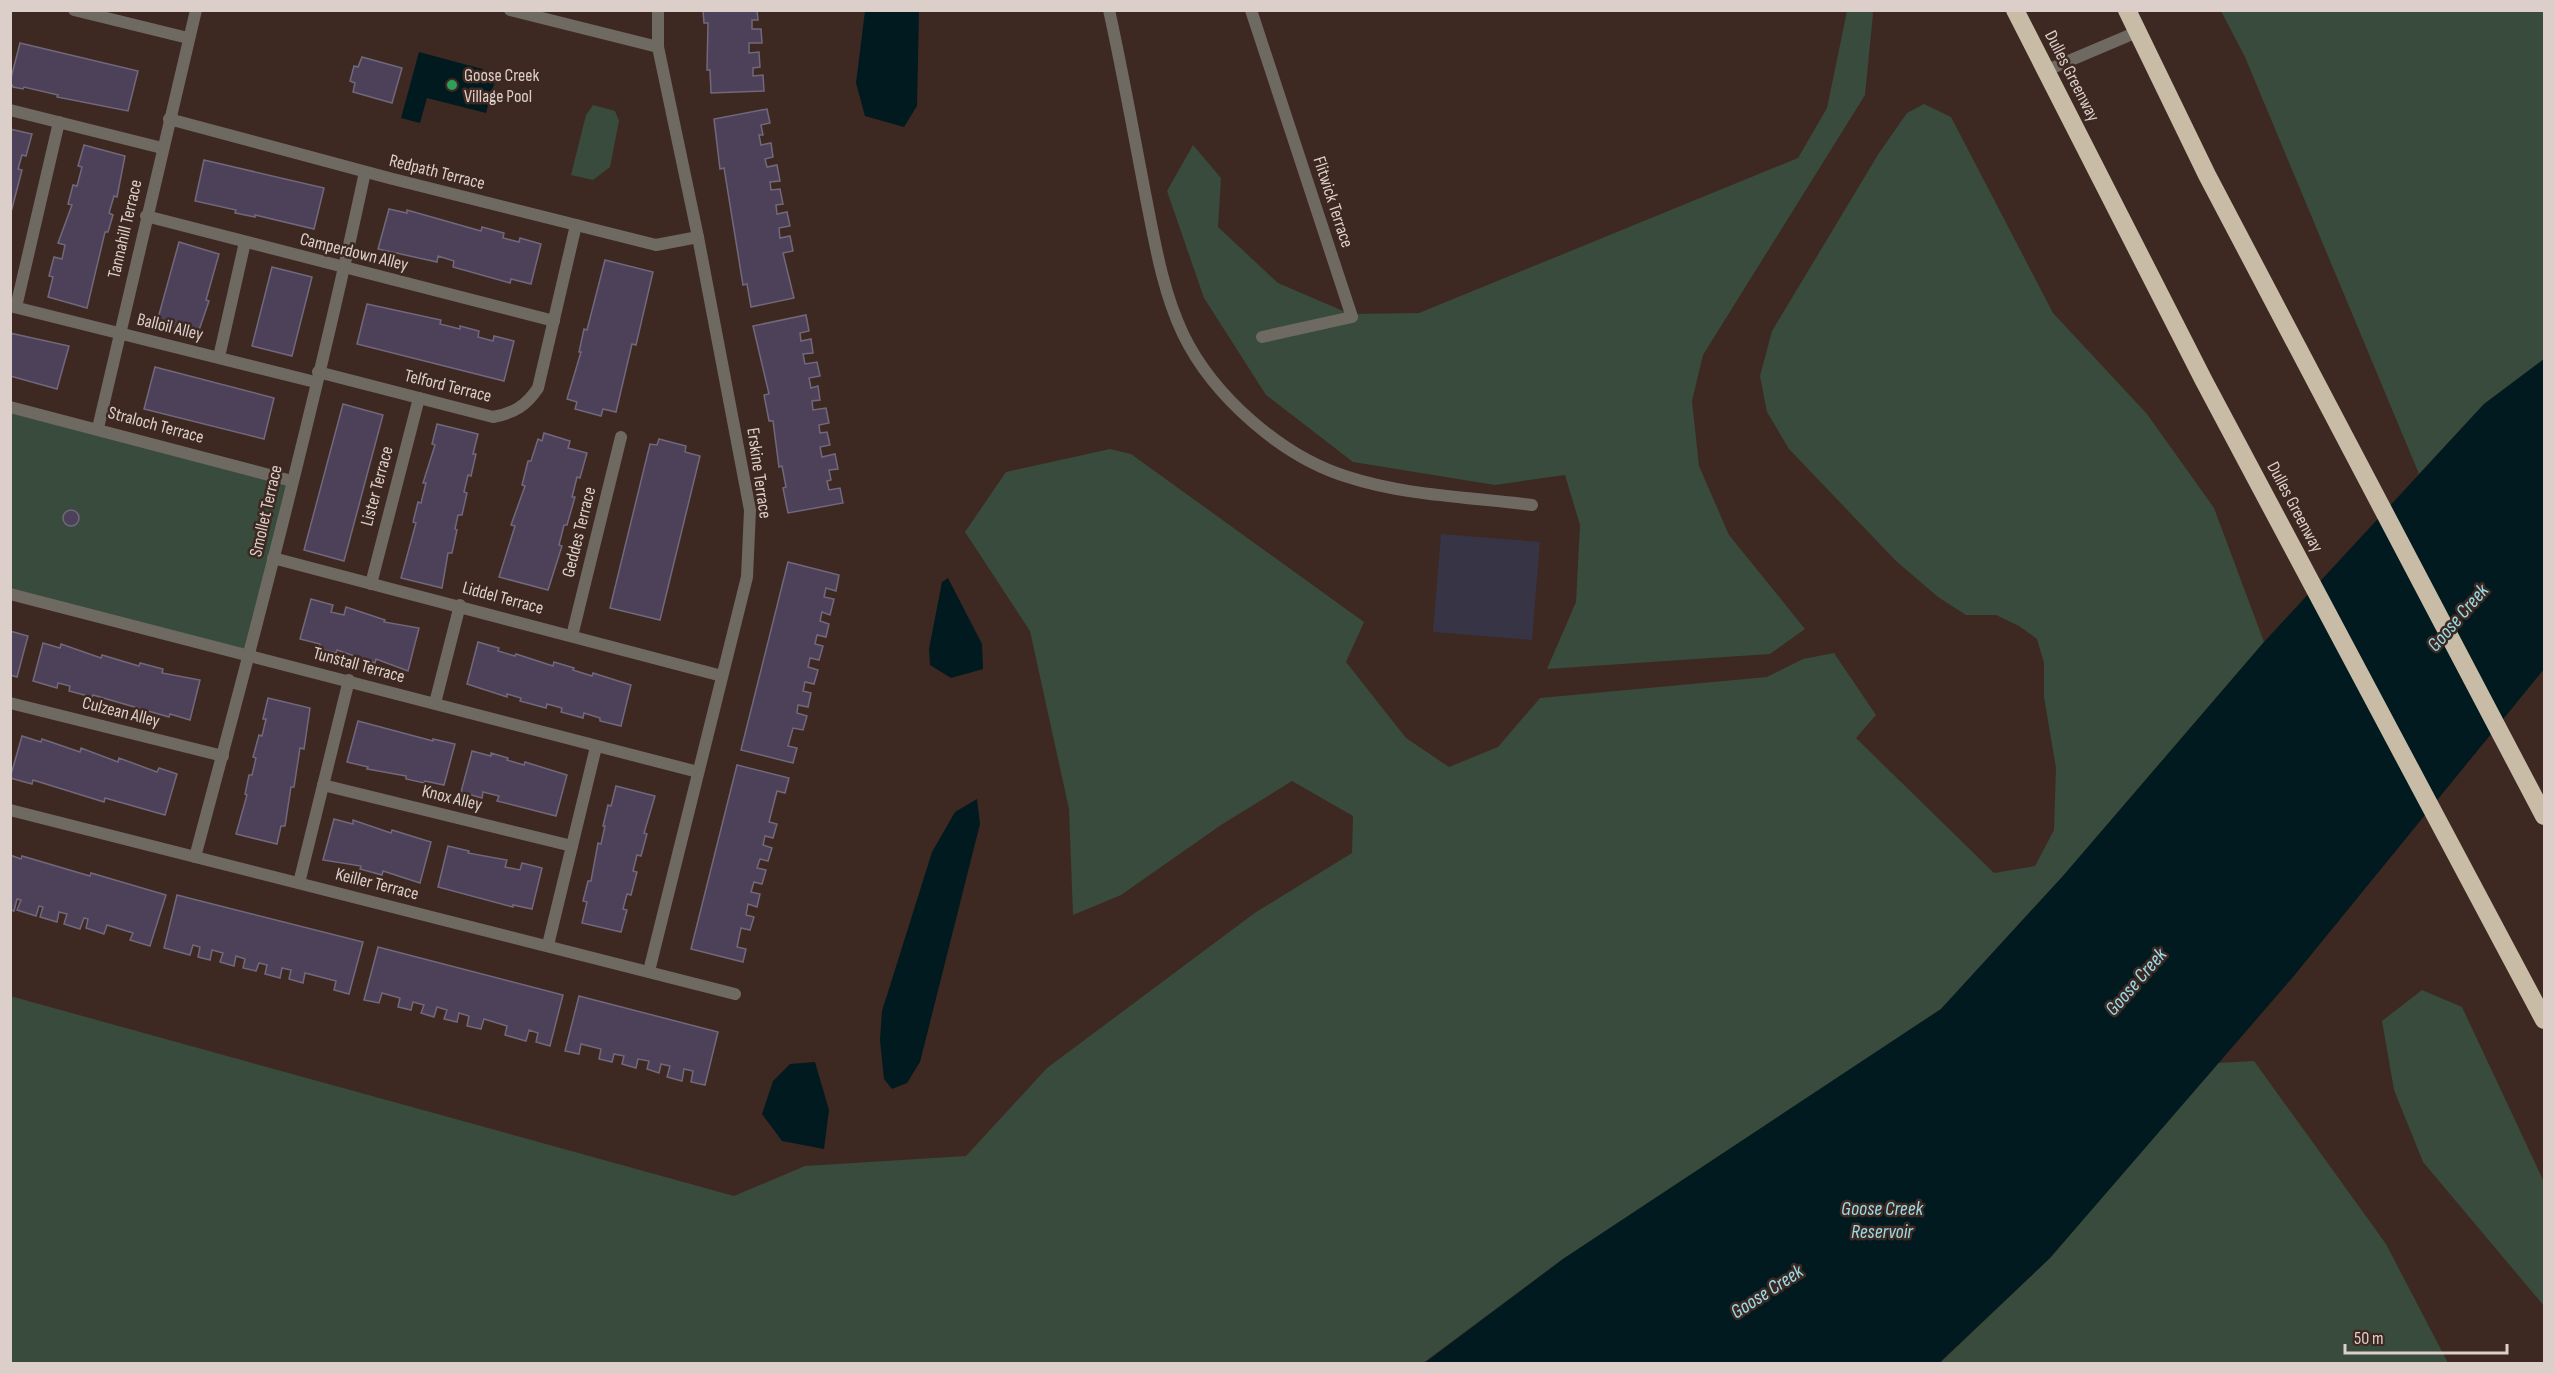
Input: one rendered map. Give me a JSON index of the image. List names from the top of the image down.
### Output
{
  "streets": {
    "highway": ["Dulles Greenway"],
    "street": [
      "Redpath Terrace",
      "Flitwick Terrace",
      "Tannahill Terrace",
      "Camperdown Alley",
      "Balloil Alley",
      "Telford Terrace",
      "Straloch Terrace",
      "Erskine Terrace",
      "Lister Terrace",
      "Smollet Terrace",
      "Geddes Terrace",
      "Liddel Terrace",
      "Tunstall Terrace",
      "Culzean Alley",
      "Knox Alley",
      "Keiller Terrace"
    ]
  },
  "crossings": [
    ["Redpath Terrace", "Tannahill Terrace"],
    ["Redpath Terrace", "Telford Terrace"],
    ["Redpath Terrace", "Erskine Terrace"],
    ["Redpath Terrace", "Smollet Terrace"],
    ["Tannahill Terrace", "Camperdown Alley"],
    ["Tannahill Terrace", "Balloil Alley"],
    ["Tannahill Terrace", "Straloch Terrace"],
    ["Camperdown Alley", "Telford Terrace"],
    ["Camperdown Alley", "Smollet Terrace"],
    ["Balloil Alley", "Telford Terrace"],
    ["Balloil Alley", "Smollet Terrace"],
    ["Telford Terrace", "Lister Terrace"],
    ["Telford Terrace", "Smollet Terrace"],
    ["Straloch Terrace", "Smollet Terrace"],
    ["Erskine Terrace", "Liddel Terrace"],
    ["Erskine Terrace", "Tunstall Terrace"],
    ["Erskine Terrace", "Keiller Terrace"],
    ["Lister Terrace", "Liddel Terrace"],
    ["Smollet Terrace", "Liddel Terrace"],
    ["Smollet Terrace", "Tunstall Terrace"],
    ["Smollet Terrace", "Culzean Alley"],
    ["Smollet Terrace", "Keiller Terrace"],
    ["Geddes Terrace", "Liddel Terrace"]
  ],
  "water": ["Goose Creek", "Goose Creek Reservoir"],
  "places": ["Goose Creek Village Pool"],
  "scale_bar": "50 m"
}
